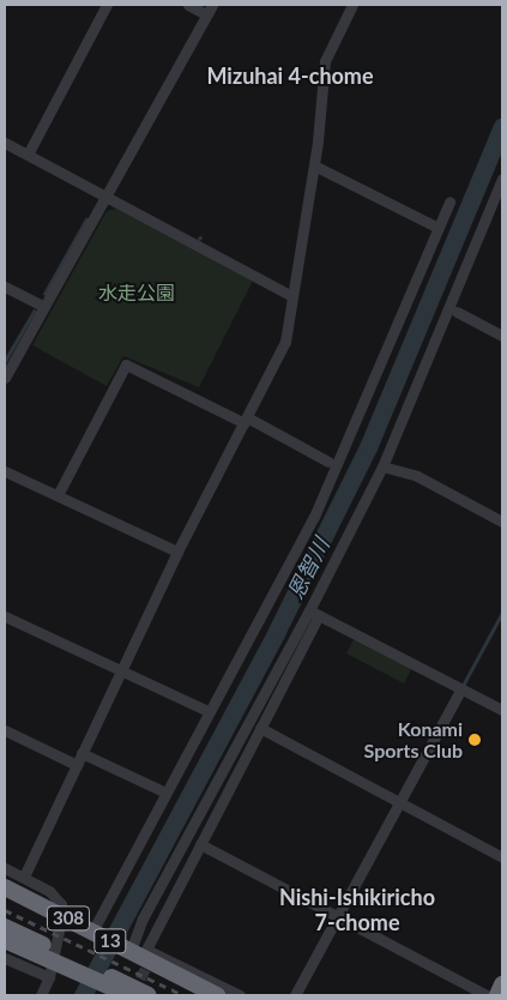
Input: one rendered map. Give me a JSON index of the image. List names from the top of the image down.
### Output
{
  "streets": {
    "highway": ["308", "13"]
  },
  "crossings": [
    ["308", "13"]
  ],
  "districts": ["Mizuhai 4-chome", "Nishi-Ishikiricho 7-chome"],
  "water": ["恩智川"],
  "parks": ["水走公園"],
  "places": ["Konami Sports Club"]
}
